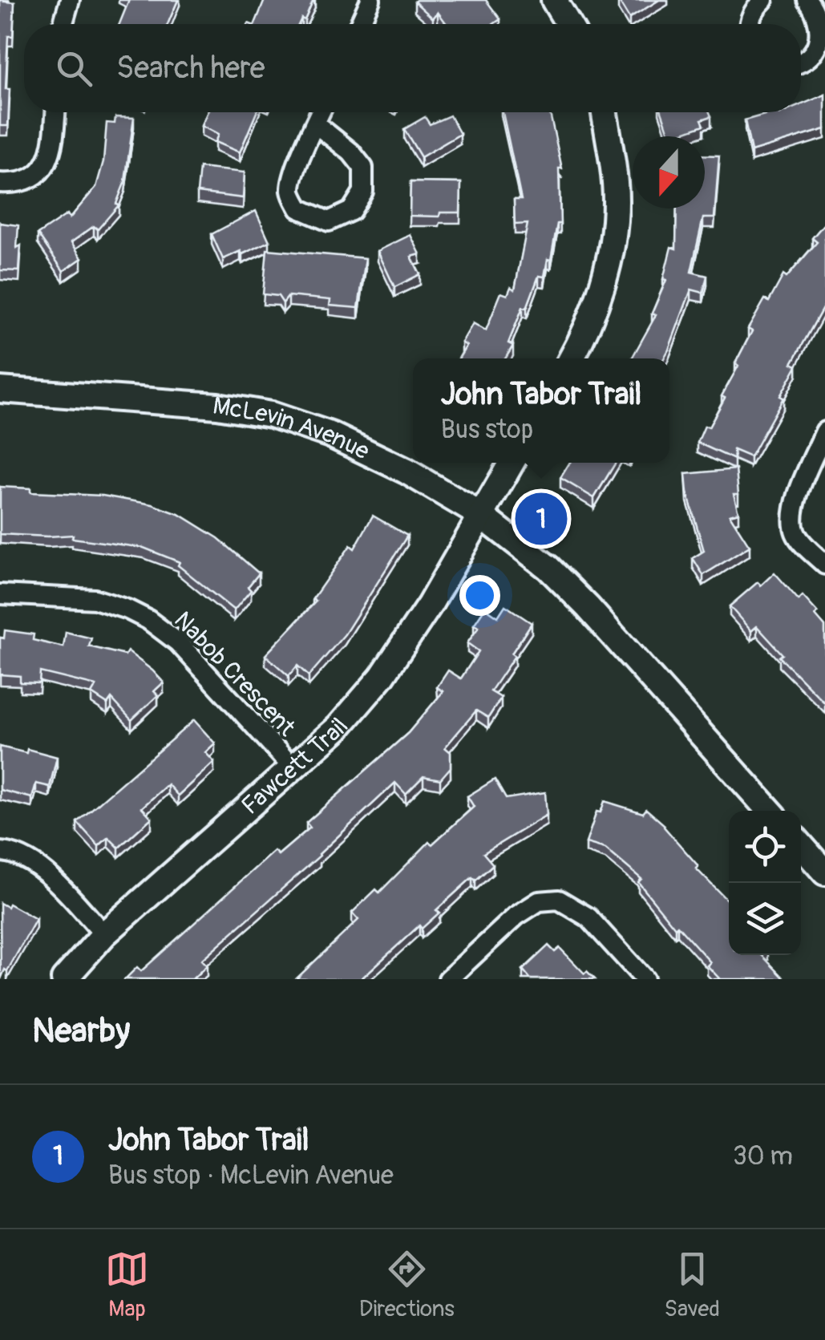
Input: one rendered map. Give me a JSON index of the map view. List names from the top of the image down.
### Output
{
  "streets": {
    "street": ["McLevin Avenue", "Nabob Crescent", "Fawcett Trail"]
  },
  "crossings": [
    ["McLevin Avenue", "Fawcett Trail"],
    ["Nabob Crescent", "Fawcett Trail"]
  ],
  "north": "bottom",
  "page": {
    "search": "Search here",
    "popup": ["John Tabor Trail", "Bus stop"],
    "pins": "1",
    "heading": "Nearby",
    "list": [
      {
        "mark": "1",
        "name": "John Tabor Trail",
        "note": "Bus stop · McLevin Avenue",
        "value": "30 m"
      }
    ],
    "nav": ["Map", "Directions", "Saved"]
  }
}
